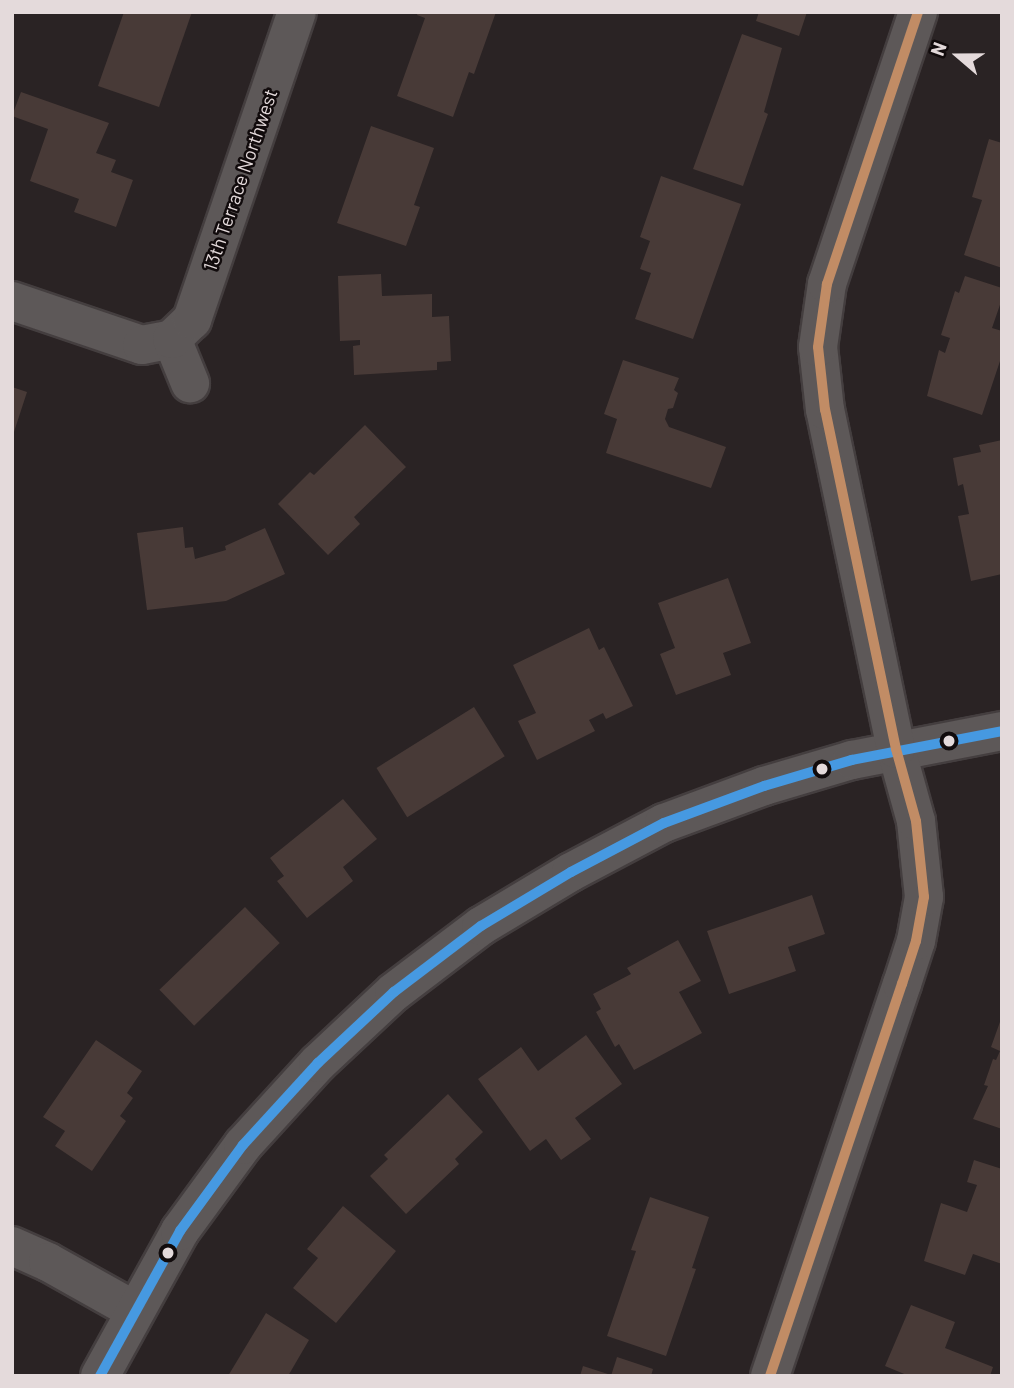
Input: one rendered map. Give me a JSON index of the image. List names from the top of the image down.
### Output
{
  "streets": {
    "street": ["13th Terrace Northwest"]
  },
  "north": "left"
}
